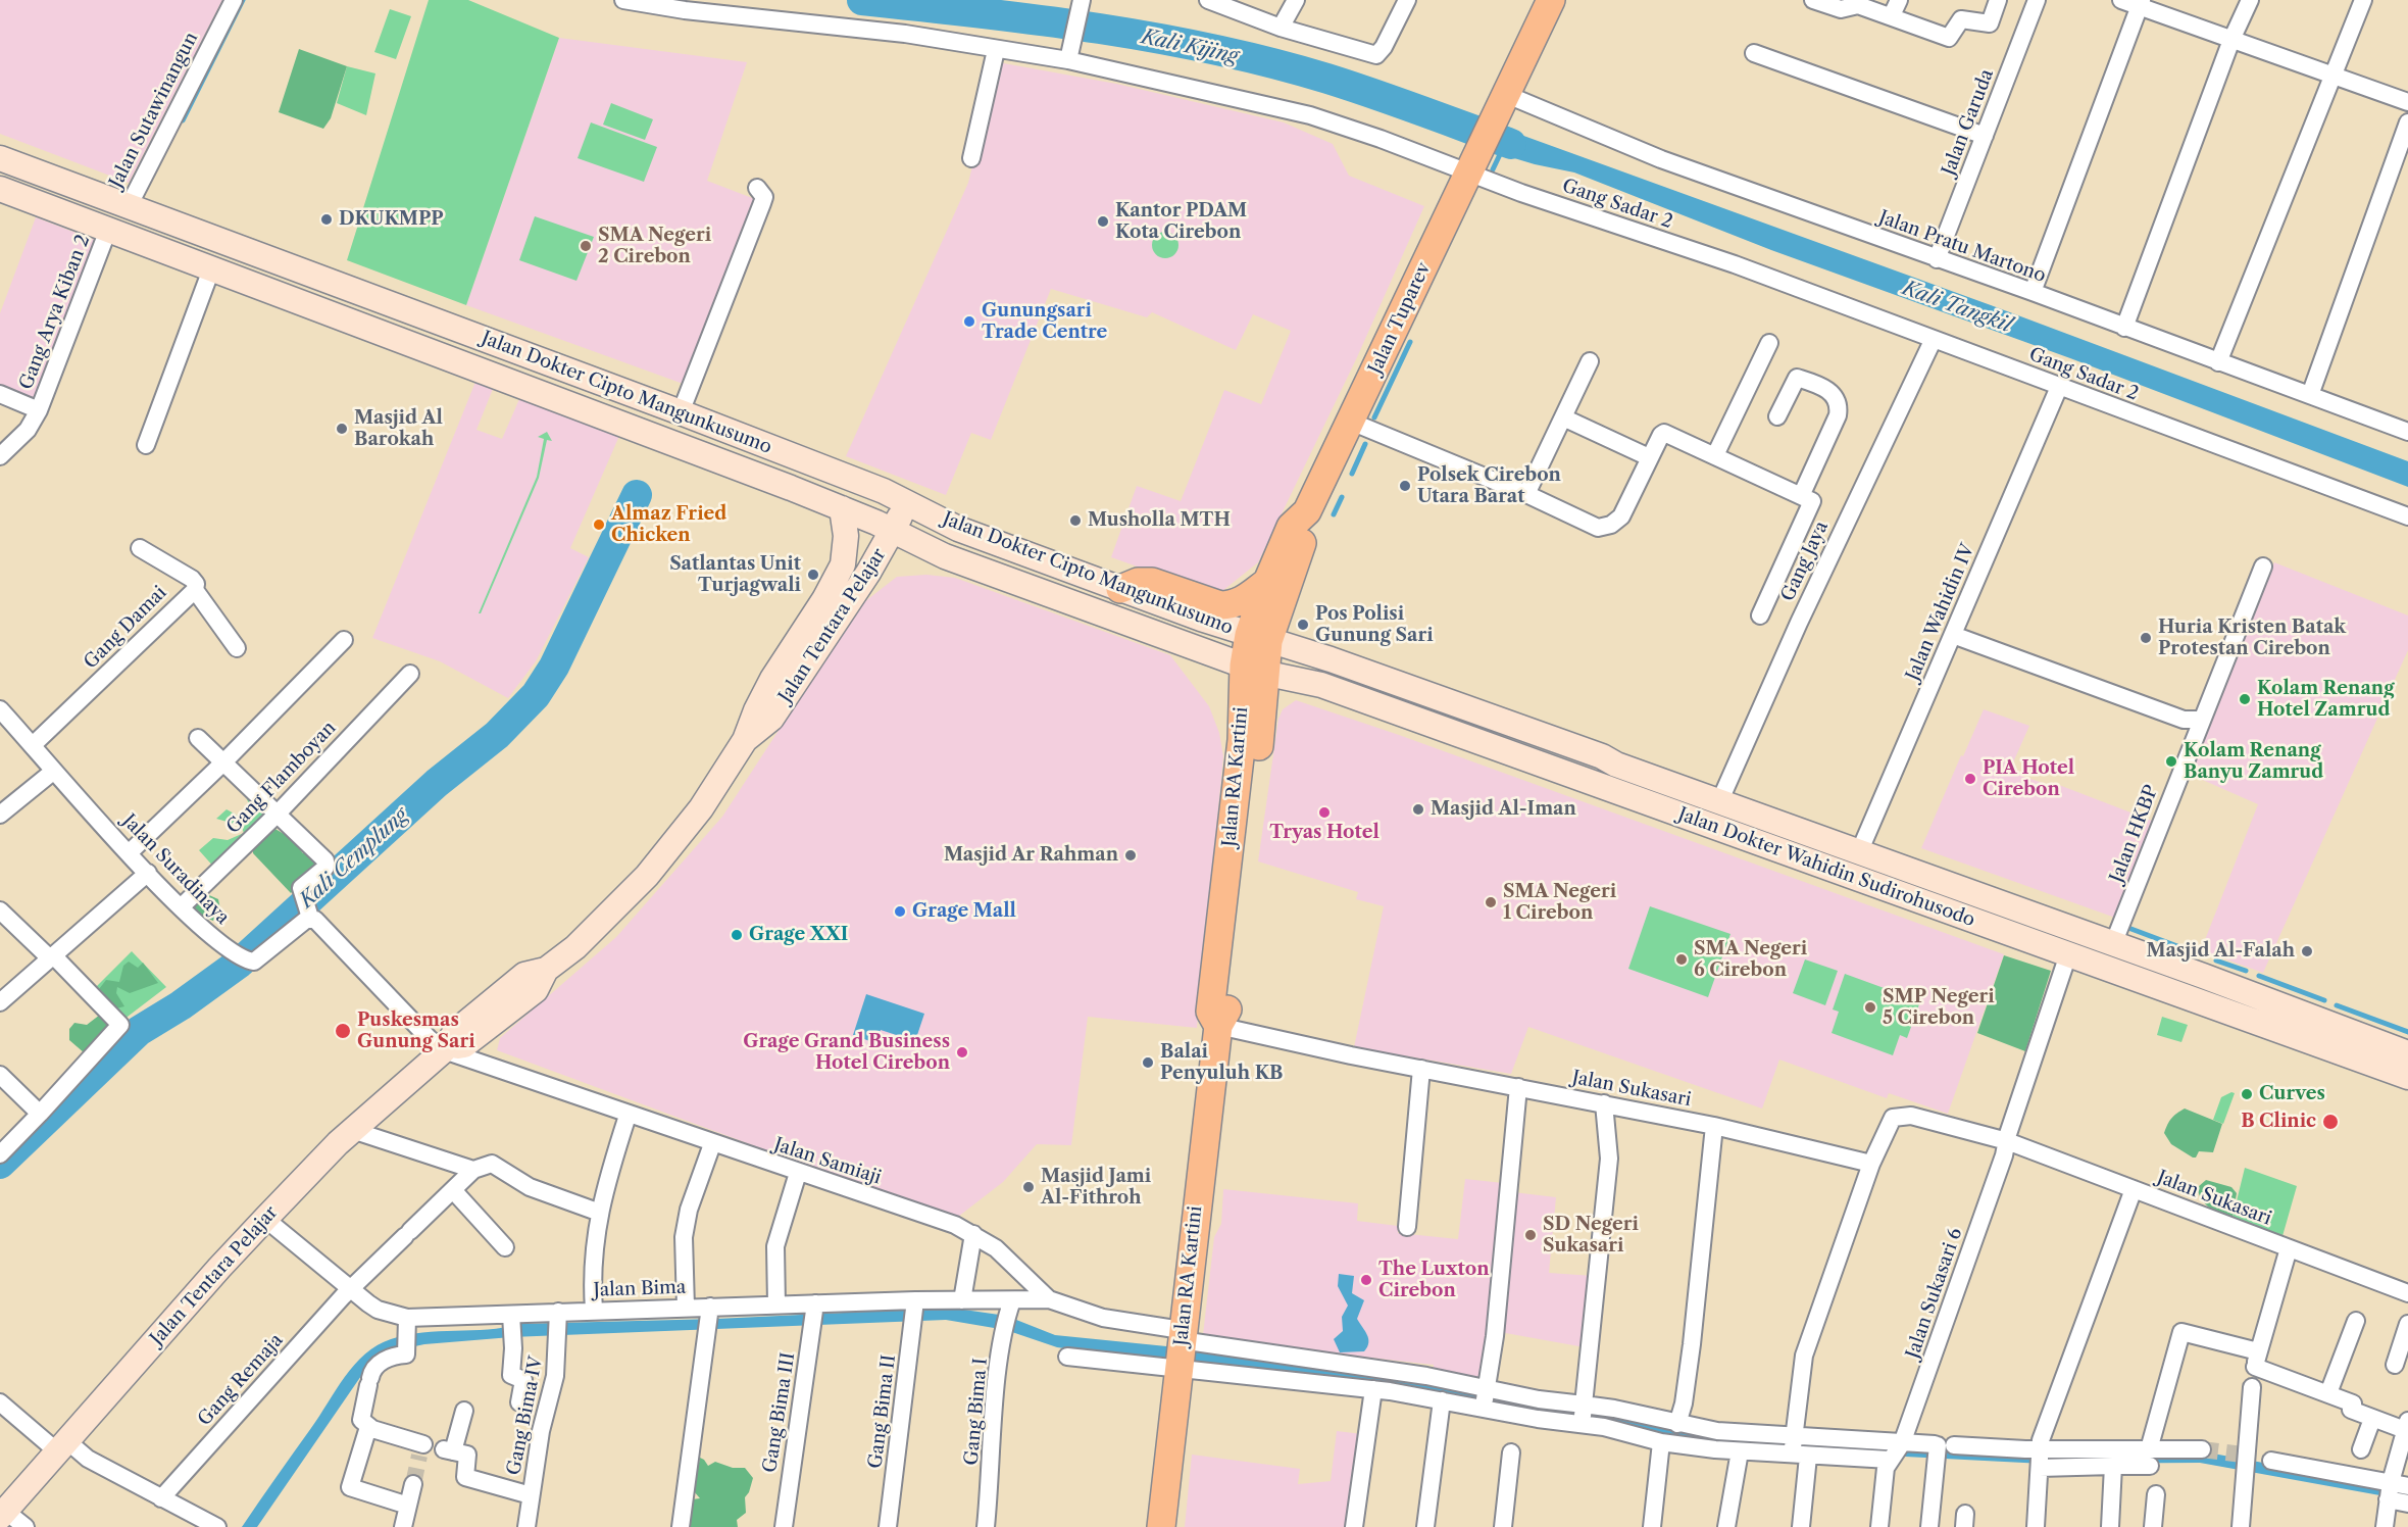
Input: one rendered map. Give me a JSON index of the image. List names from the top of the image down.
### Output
{
  "streets": {
    "main road": [
      "Jalan Tuparev",
      "Jalan Dokter Cipto Mangunkusumo",
      "Jalan Tentara Pelajar",
      "Jalan RA Kartini",
      "Jalan Dokter Wahidin Sudirohusodo"
    ],
    "street": [
      "Jalan Sutawinangun",
      "Jalan Garuda",
      "Gang Sadar 2",
      "Jalan Pratu Martono",
      "Gang Arya Kiban 2",
      "Gang Jaya",
      "Jalan Wahidin IV",
      "Gang Damai",
      "Gang Flamboyan",
      "Jalan HKBP",
      "Jalan Suradinaya",
      "Jalan Sukasari",
      "Jalan Samiaji",
      "Jalan Bima",
      "Jalan Sukasari 6",
      "Gang Remaja",
      "Gang Bima II",
      "Gang Bima I",
      "Gang Bima III",
      "Gang Bima IV"
    ]
  },
  "crossings": [
    ["Jalan Sutawinangun", "Jalan Dokter Cipto Mangunkusumo"],
    ["Jalan Garuda", "Jalan Pratu Martono"],
    ["Gang Sadar 2", "Jalan Tuparev"],
    ["Gang Sadar 2", "Gang Jaya"],
    ["Gang Sadar 2", "Jalan Wahidin IV"],
    ["Jalan Pratu Martono", "Jalan Tuparev"],
    ["Gang Arya Kiban 2", "Jalan Dokter Cipto Mangunkusumo"],
    ["Jalan Tuparev", "Jalan Dokter Cipto Mangunkusumo"],
    ["Jalan Tuparev", "Jalan RA Kartini"],
    ["Jalan Tuparev", "Jalan Dokter Wahidin Sudirohusodo"],
    ["Jalan Dokter Cipto Mangunkusumo", "Jalan Tentara Pelajar"],
    ["Jalan Dokter Cipto Mangunkusumo", "Jalan RA Kartini"],
    ["Jalan Dokter Cipto Mangunkusumo", "Jalan Dokter Wahidin Sudirohusodo"],
    ["Gang Jaya", "Jalan Dokter Wahidin Sudirohusodo"],
    ["Jalan Wahidin IV", "Jalan Dokter Wahidin Sudirohusodo"],
    ["Jalan Tentara Pelajar", "Jalan Samiaji"],
    ["Jalan Tentara Pelajar", "Jalan Bima"],
    ["Gang Damai", "Jalan Suradinaya"],
    ["Jalan RA Kartini", "Jalan Dokter Wahidin Sudirohusodo"],
    ["Jalan RA Kartini", "Jalan Sukasari"],
    ["Jalan RA Kartini", "Jalan Samiaji"],
    ["Gang Flamboyan", "Jalan Suradinaya"],
    ["Jalan HKBP", "Jalan Dokter Wahidin Sudirohusodo"],
    ["Jalan Sukasari", "Jalan Sukasari 6"],
    ["Jalan Samiaji", "Jalan Bima"],
    ["Jalan Bima", "Gang Remaja"],
    ["Jalan Bima", "Gang Bima II"],
    ["Jalan Bima", "Gang Bima I"],
    ["Jalan Bima", "Gang Bima III"],
    ["Jalan Bima", "Gang Bima IV"]
  ],
  "water": ["Kali Kijing", "Kali Tangkil", "Kali Cemplung"],
  "places": [
    "DKUKMPP",
    "Kantor PDAM Kota Cirebon",
    "SMA Negeri 2 Cirebon",
    "Gunungsari Trade Centre",
    "Masjid Al Barokah",
    "Polsek Cirebon Utara Barat",
    "Musholla MTH",
    "Almaz Fried Chicken",
    "Satlantas Unit Turjagwali",
    "Pos Polisi Gunung Sari",
    "Huria Kristen Batak Protestan Cirebon",
    "Kolam Renang Hotel Zamrud",
    "Kolam Renang Banyu Zamrud",
    "PIA Hotel Cirebon",
    "Masjid Al-Iman",
    "Tryas Hotel",
    "Masjid Ar Rahman",
    "SMA Negeri 1 Cirebon",
    "Grage Mall",
    "Grage XXI",
    "Masjid Al-Falah",
    "SMA Negeri 6 Cirebon",
    "SMP Negeri 5 Cirebon",
    "Puskesmas Gunung Sari",
    "Grage Grand Business Hotel Cirebon",
    "Balai Penyuluh KB",
    "Curves",
    "B Clinic",
    "Masjid Jami Al-Fithroh",
    "SD Negeri Sukasari",
    "The Luxton Cirebon"
  ]
}
